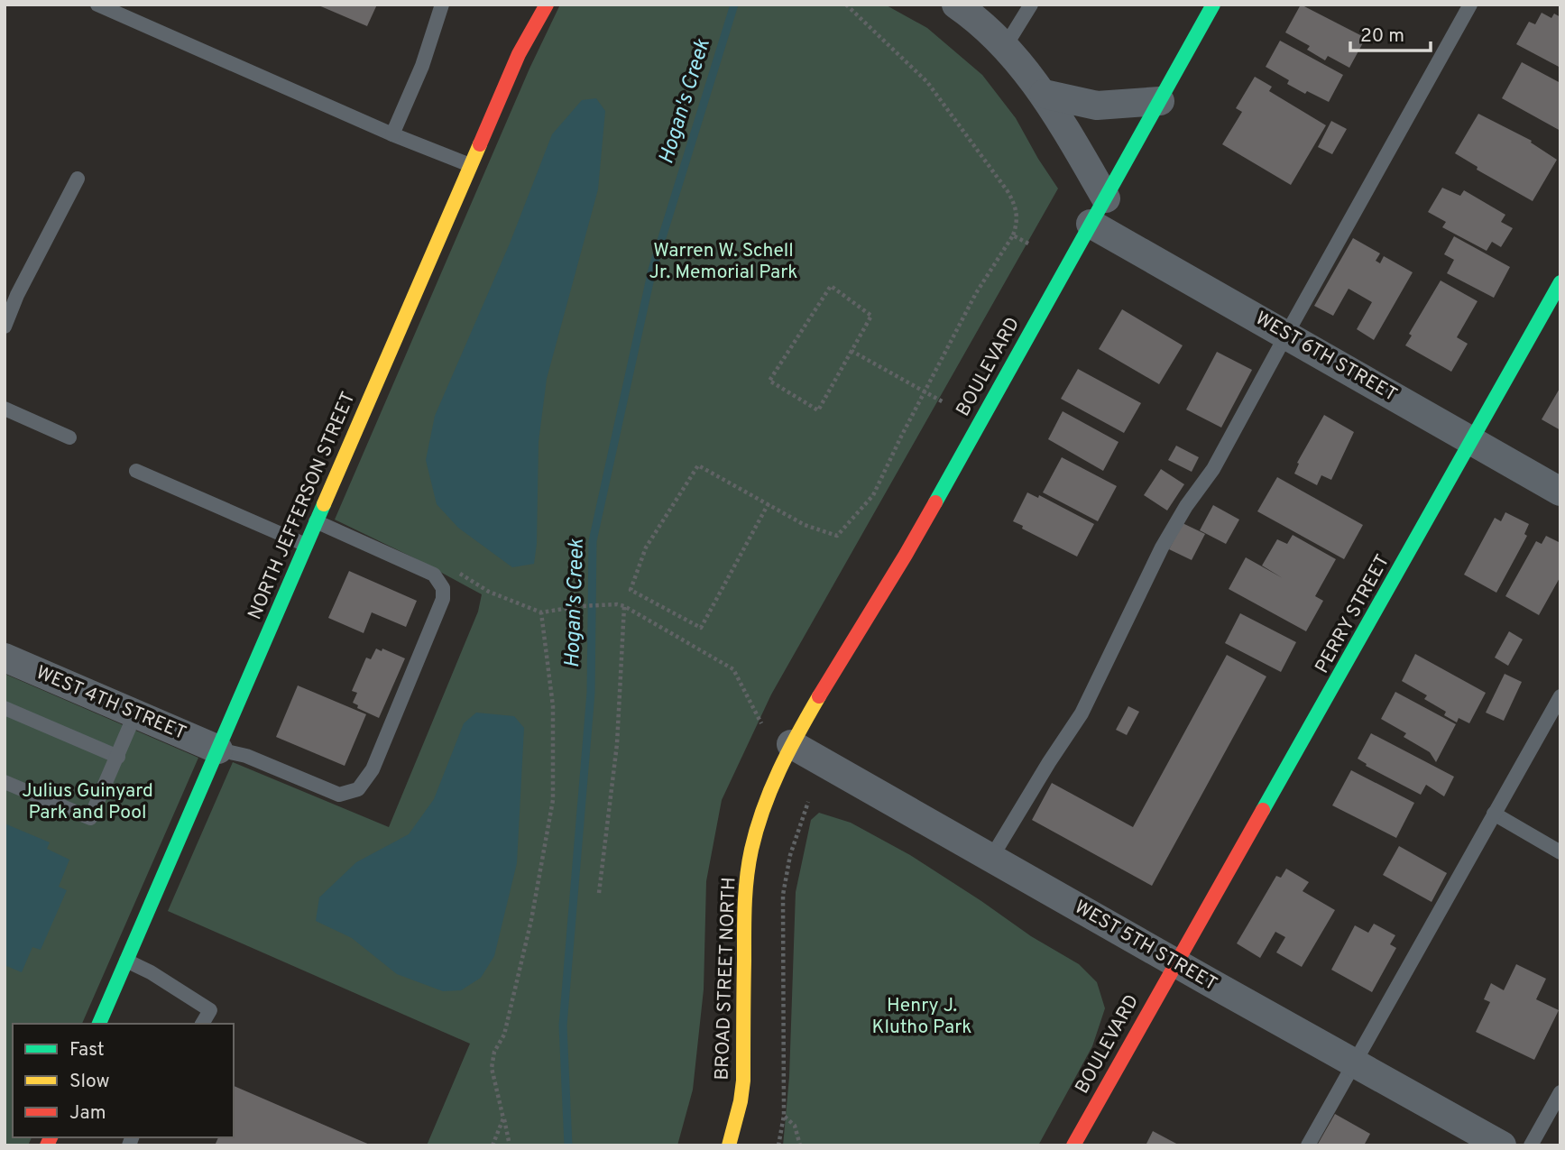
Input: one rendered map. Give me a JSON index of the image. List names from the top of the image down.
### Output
{
  "streets": {
    "street": [
      "WEST 6TH STREET",
      "BOULEVARD",
      "NORTH JEFFERSON STREET",
      "PERRY STREET",
      "WEST 4TH STREET",
      "WEST 5TH STREET",
      "BROAD STREET NORTH"
    ]
  },
  "crossings": [
    ["WEST 6TH STREET", "BOULEVARD"],
    ["WEST 6TH STREET", "PERRY STREET"],
    ["BOULEVARD", "PERRY STREET"],
    ["BOULEVARD", "WEST 5TH STREET"],
    ["BOULEVARD", "BROAD STREET NORTH"],
    ["NORTH JEFFERSON STREET", "WEST 4TH STREET"],
    ["PERRY STREET", "WEST 5TH STREET"],
    ["WEST 5TH STREET", "BROAD STREET NORTH"]
  ],
  "water": ["Hogan's Creek"],
  "parks": ["Warren W. Schell Jr. Memorial Park", "Julius Guinyard Park and Pool", "Henry J. Klutho Park"],
  "legend": ["Fast", "Slow", "Jam"],
  "scale_bar": "20 m"
}
